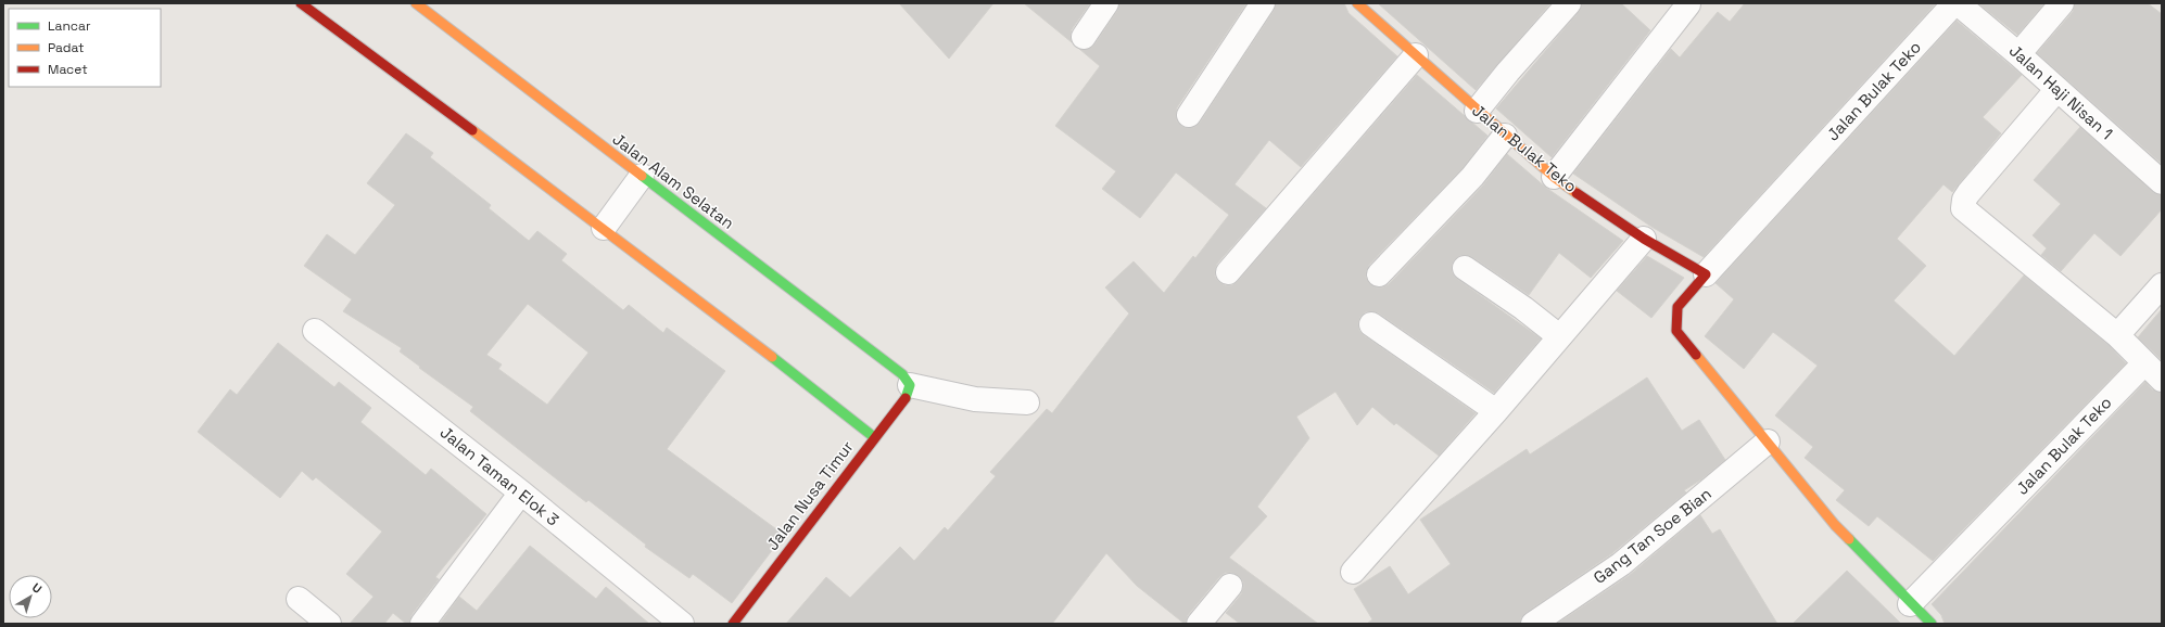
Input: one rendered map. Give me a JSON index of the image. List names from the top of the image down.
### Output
{
  "streets": {
    "street": [
      "Jalan Bulak Teko",
      "Jalan Haji Nisan 1",
      "Jalan Alam Selatan",
      "Jalan Taman Elok 3",
      "Jalan Nusa Timur",
      "Gang Tan Soe Bian"
    ]
  },
  "crossings": [
    ["Jalan Bulak Teko", "Gang Tan Soe Bian"],
    ["Jalan Alam Selatan", "Jalan Nusa Timur"]
  ],
  "legend": ["Lancar", "Padat", "Macet"],
  "north": "top right"
}
